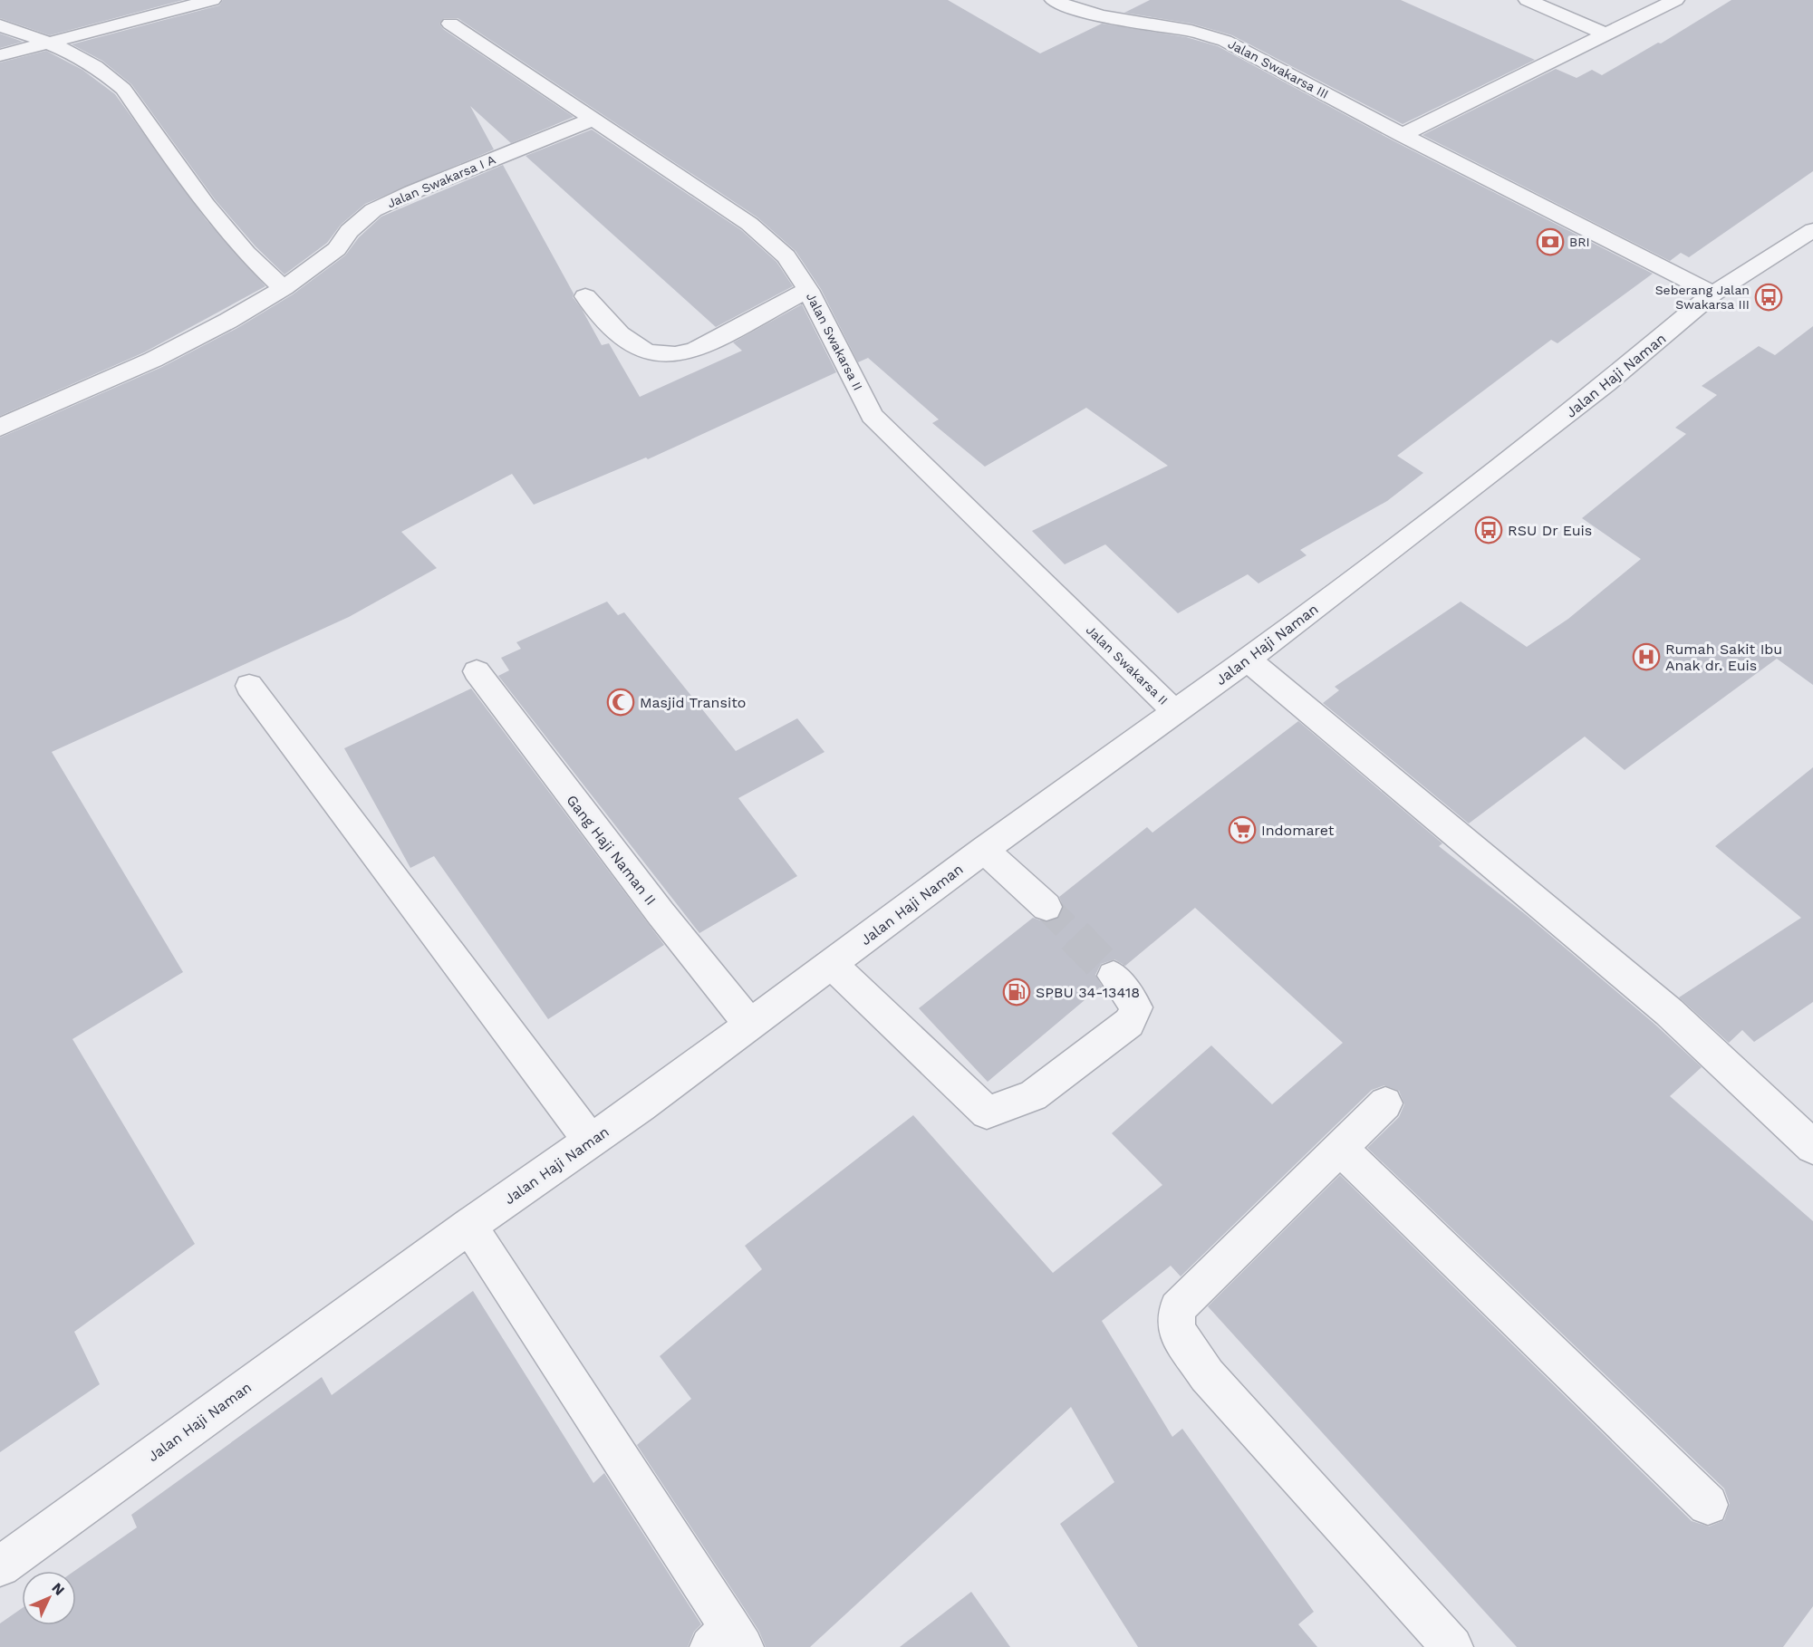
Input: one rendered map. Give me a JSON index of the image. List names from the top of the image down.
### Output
{
  "streets": {
    "street": [
      "Jalan Swakarsa III",
      "Jalan Swakarsa I A",
      "Jalan Swakarsa II",
      "Jalan Haji Naman",
      "Gang Haji Naman II"
    ]
  },
  "crossings": [
    ["Jalan Swakarsa III", "Jalan Haji Naman"],
    ["Jalan Swakarsa I A", "Jalan Swakarsa II"],
    ["Jalan Swakarsa II", "Jalan Haji Naman"],
    ["Jalan Haji Naman", "Gang Haji Naman II"]
  ],
  "places": {
    "bank": ["BRI"],
    "bus stop": ["Seberang Jalan Swakarsa III", "RSU Dr Euis"],
    "hospital": ["Rumah Sakit Ibu Anak dr. Euis"],
    "mosque": ["Masjid Transito"],
    "supermarket": ["Indomaret"],
    "fuel station": ["SPBU 34-13418"]
  },
  "north": "top right"
}
